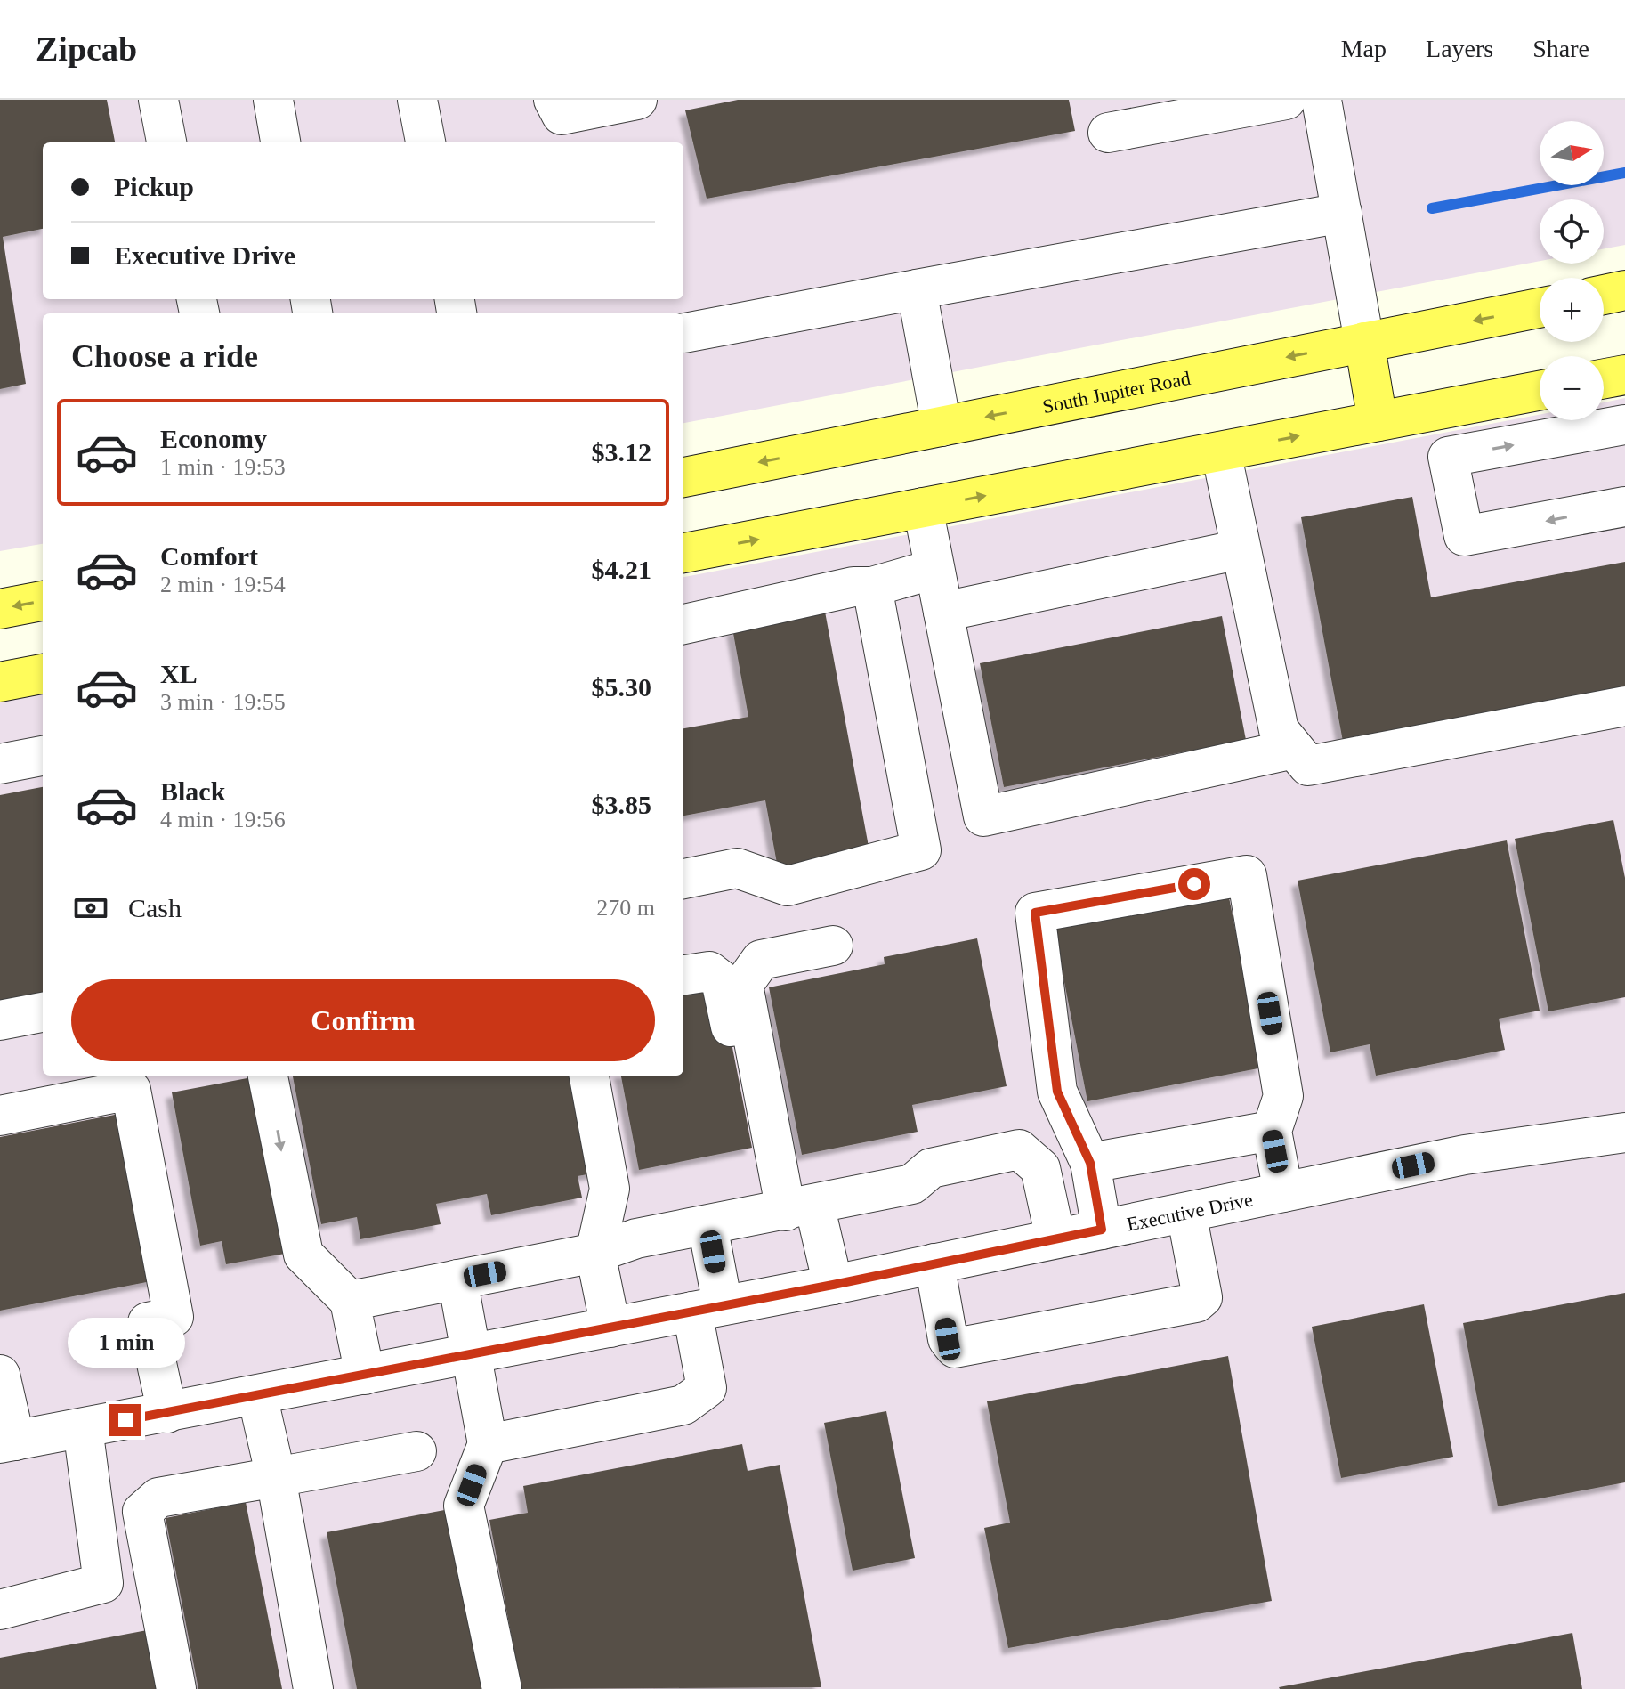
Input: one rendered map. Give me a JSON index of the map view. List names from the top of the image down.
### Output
{
  "streets": {
    "main road": ["South Jupiter Road"],
    "street": ["Executive Drive"]
  },
  "north": "right",
  "page": {
    "header": "Zipcab",
    "nav": ["Map", "Layers", "Share"],
    "map_buttons": ["+", "−"],
    "banner": ["Pickup", "Executive Drive"],
    "heading": "Choose a ride",
    "list": [
      {
        "name": "Economy",
        "note": "1 min · 19:53",
        "value": "$3.12"
      },
      {
        "name": "Comfort",
        "note": "2 min · 19:54",
        "value": "$4.21"
      },
      {
        "name": "XL",
        "note": "3 min · 19:55",
        "value": "$5.30"
      },
      {
        "name": "Black",
        "note": "4 min · 19:56",
        "value": "$3.85"
      }
    ],
    "pay": ["Cash", "270 m"],
    "buttons": "Confirm",
    "bubble": "1 min"
  }
}
